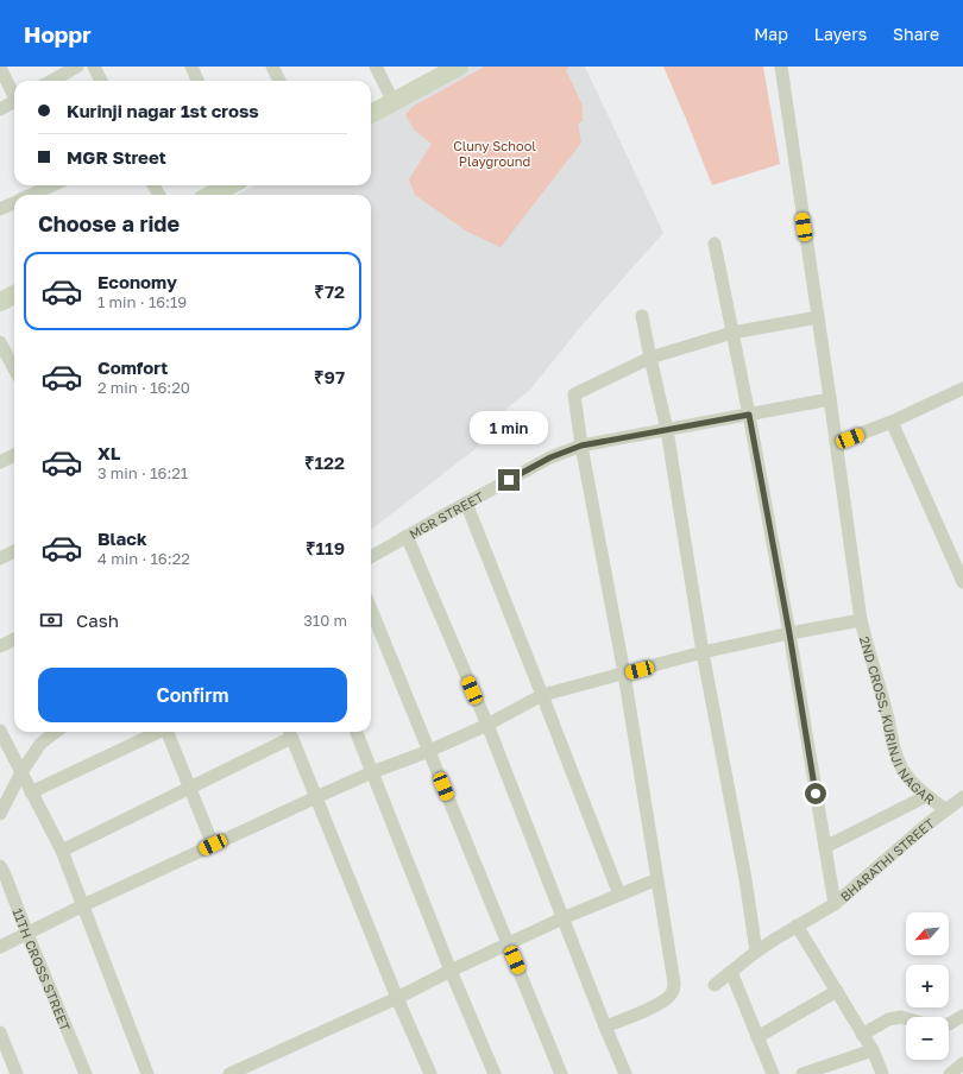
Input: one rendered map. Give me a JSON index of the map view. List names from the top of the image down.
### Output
{
  "streets": {
    "street": [
      "MGR STREET",
      "2ND CROSS, KURINJI NAGAR",
      "BHARATHI STREET",
      "11TH CROSS STREET"
    ]
  },
  "crossings": [
    ["MGR STREET", "2ND CROSS, KURINJI NAGAR"],
    ["2ND CROSS, KURINJI NAGAR", "BHARATHI STREET"]
  ],
  "parks": ["Cluny School Playground"],
  "north": "bottom left",
  "page": {
    "header": "Hoppr",
    "nav": ["Map", "Layers", "Share"],
    "banner": ["Kurinji nagar 1st cross", "MGR Street"],
    "heading": "Choose a ride",
    "list": [
      {
        "name": "Economy",
        "note": "1 min · 16:19",
        "value": "₹72"
      },
      {
        "name": "Comfort",
        "note": "2 min · 16:20",
        "value": "₹97"
      },
      {
        "name": "XL",
        "note": "3 min · 16:21",
        "value": "₹122"
      },
      {
        "name": "Black",
        "note": "4 min · 16:22",
        "value": "₹119"
      }
    ],
    "bubble": "1 min",
    "pay": ["Cash", "310 m"],
    "buttons": "Confirm",
    "map_buttons": ["+", "−"]
  }
}
